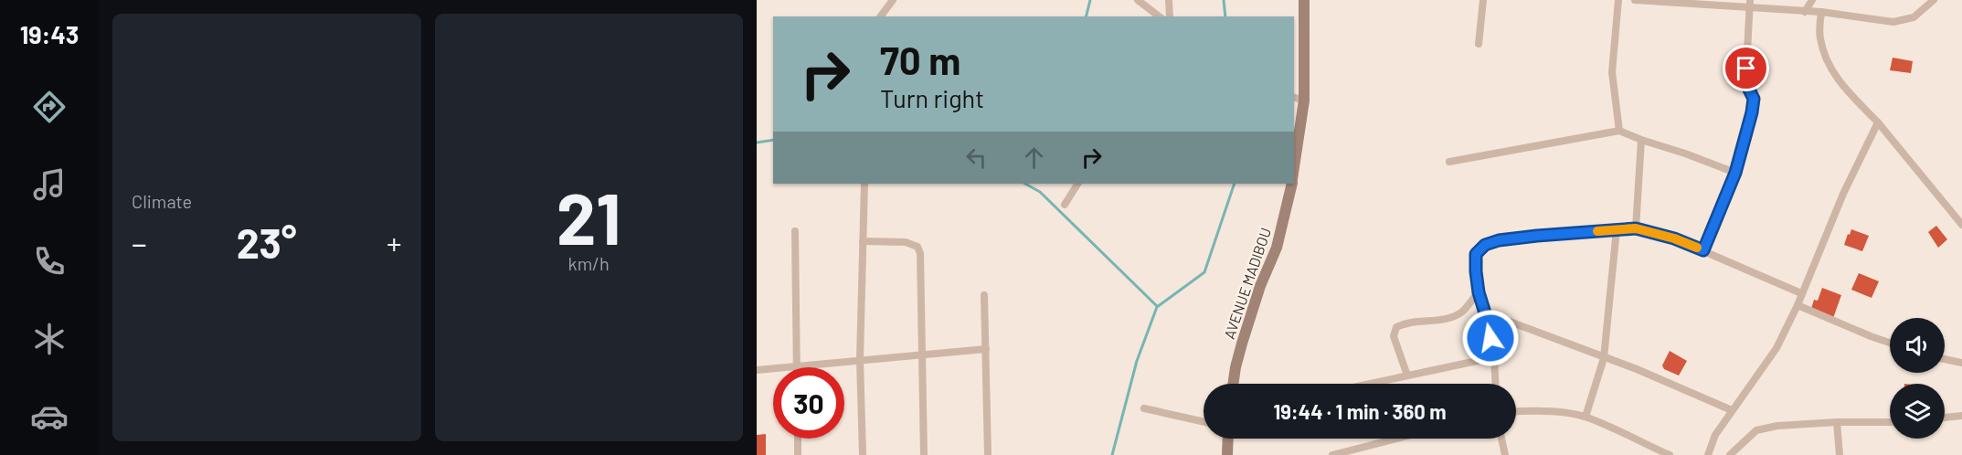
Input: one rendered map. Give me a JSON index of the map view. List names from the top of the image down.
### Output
{
  "streets": {
    "street": ["AVENUE MADIBOU"]
  },
  "page": {
    "tabs": "19:43",
    "tile": [
      "Climate",
      ["21", "km/h"]
    ],
    "turn": ["70 m", "Turn right"],
    "heat": ["−", "23°", "+"],
    "limit": "30",
    "trip": "19:44 · 1 min · 360 m"
  }
}
